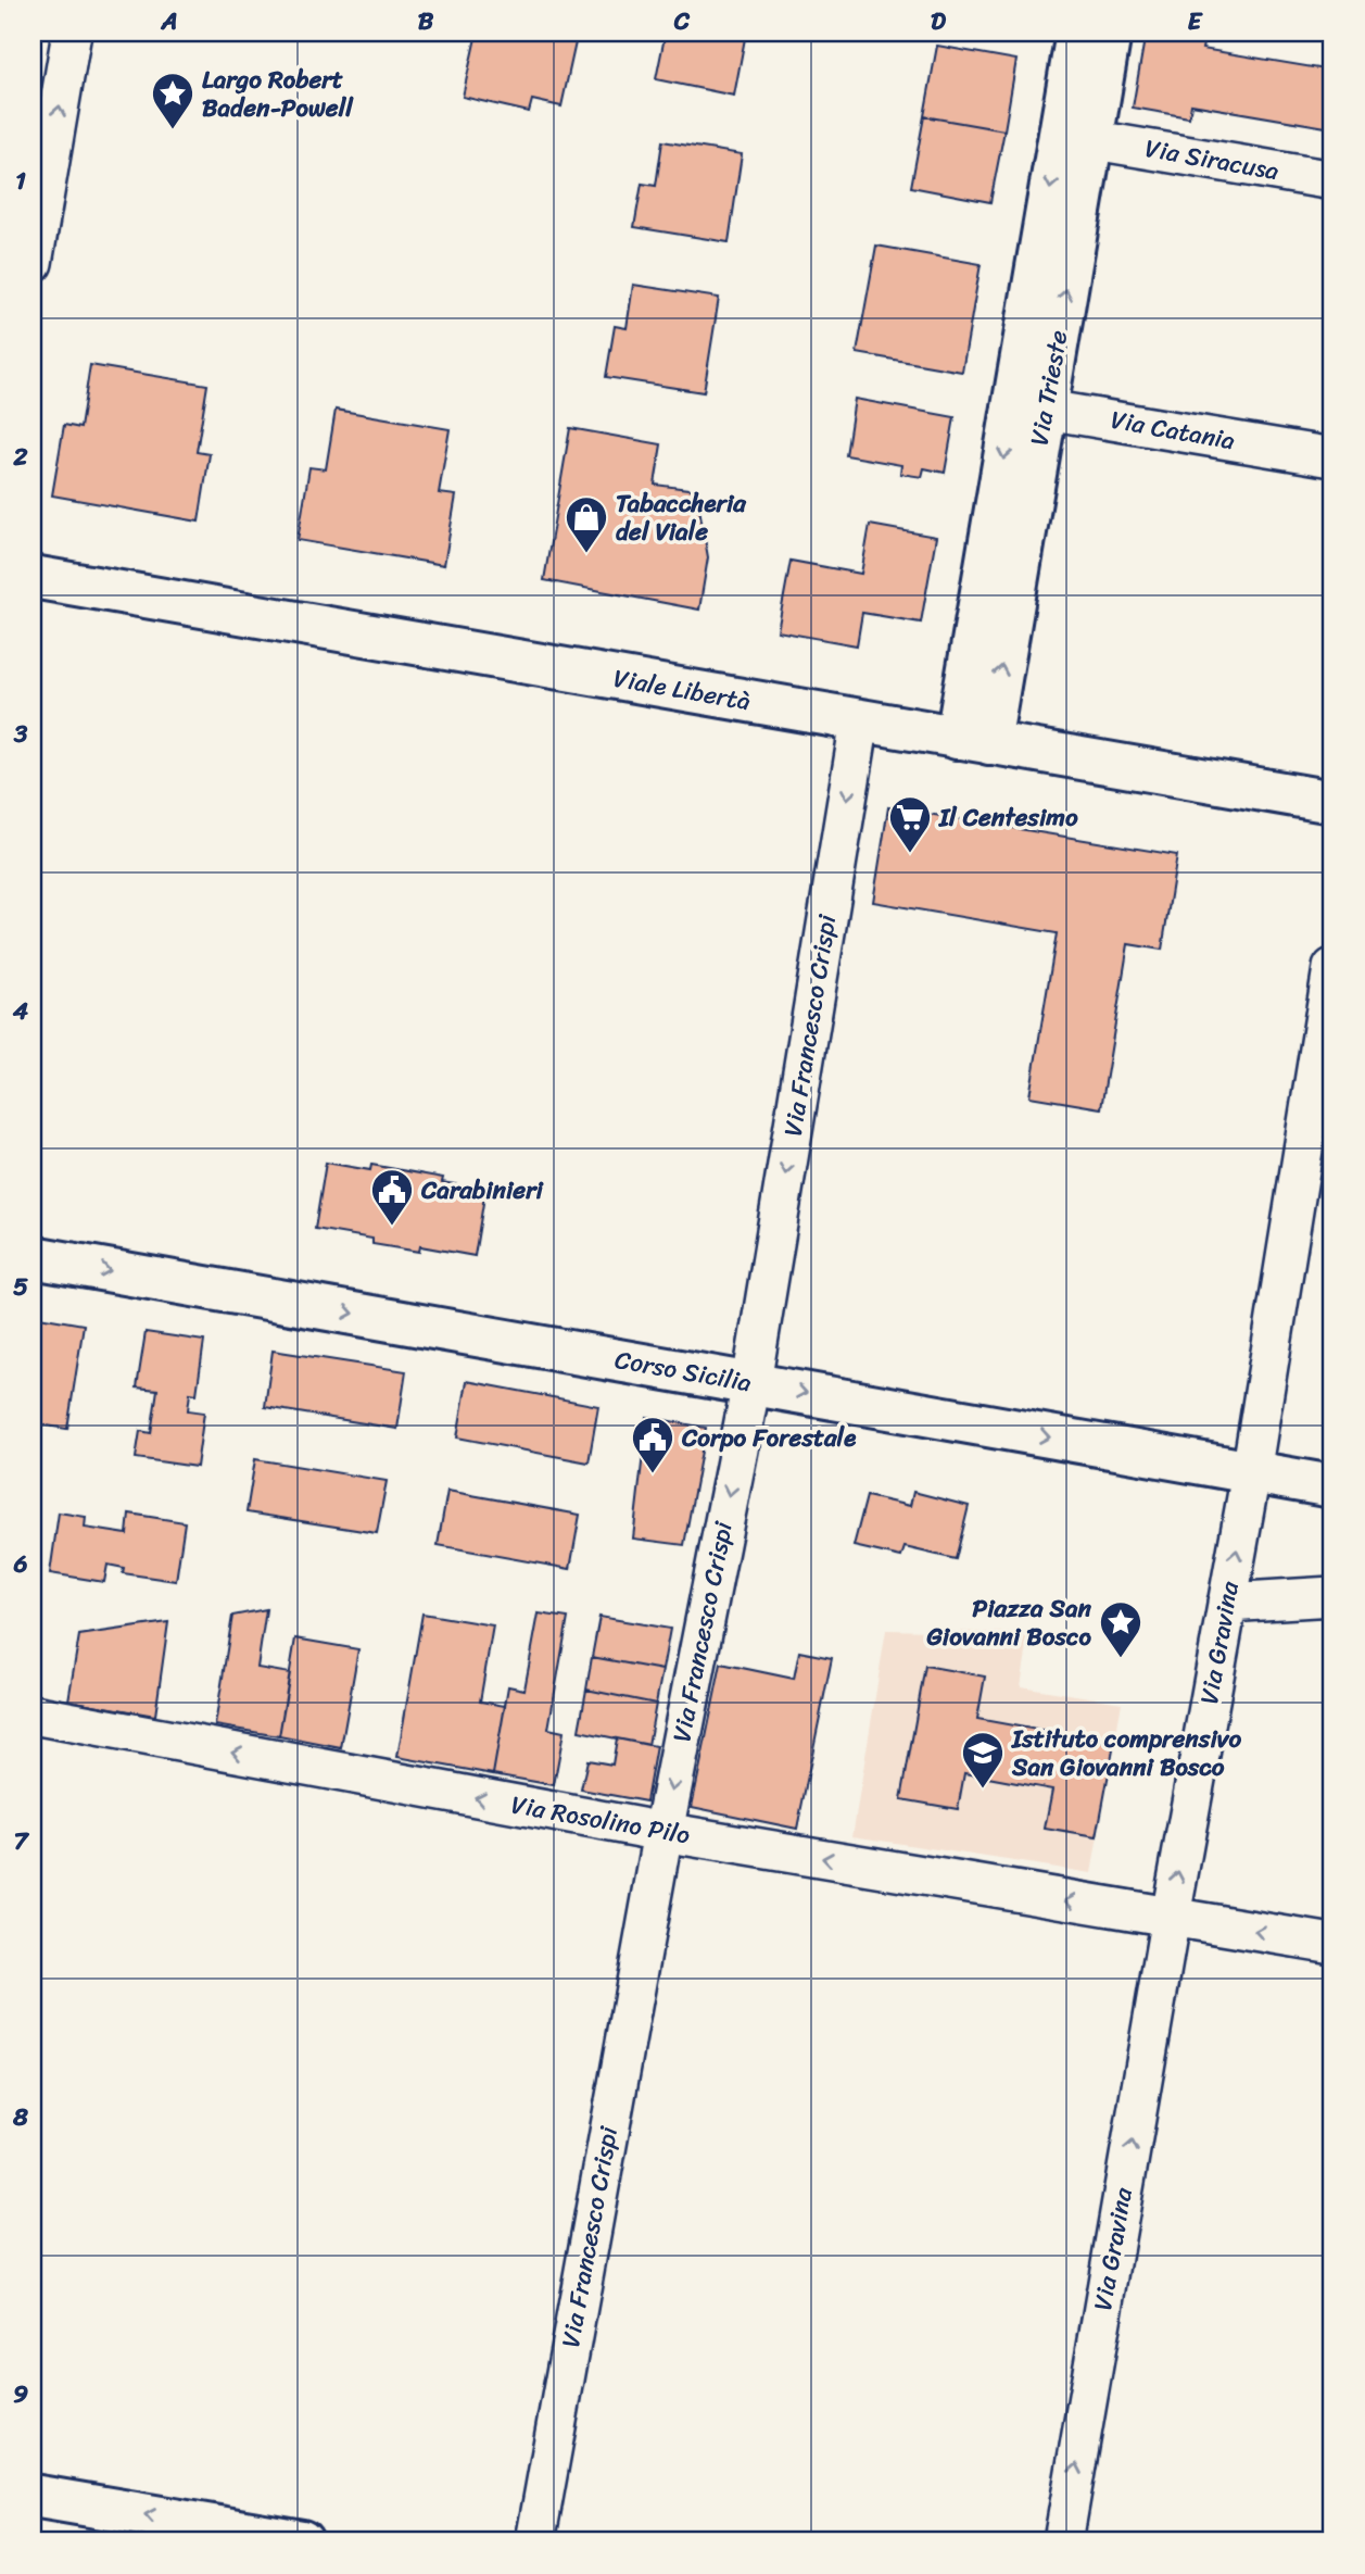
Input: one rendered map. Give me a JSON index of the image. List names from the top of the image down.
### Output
{
  "streets": {
    "street": [
      "Via Siracusa",
      "Via Trieste",
      "Via Catania",
      "Viale Libertà",
      "Via Francesco Crispi",
      "Corso Sicilia",
      "Via Gravina",
      "Via Rosolino Pilo"
    ]
  },
  "crossings": [
    ["Via Siracusa", "Via Trieste"],
    ["Via Trieste", "Via Catania"],
    ["Via Trieste", "Viale Libertà"],
    ["Viale Libertà", "Via Francesco Crispi"],
    ["Via Francesco Crispi", "Corso Sicilia"],
    ["Via Francesco Crispi", "Via Rosolino Pilo"],
    ["Corso Sicilia", "Via Gravina"],
    ["Via Gravina", "Via Rosolino Pilo"]
  ],
  "one_way": [
    "Via Francesco Crispi",
    "Corso Sicilia",
    "Via Gravina",
    "Via Rosolino Pilo"
  ],
  "places": {
    "place": ["Largo Robert Baden-Powell", "Piazza San Giovanni Bosco"],
    "shop": ["Tabaccheria del Viale"],
    "supermarket": ["Il Centesimo"],
    "public building": ["Carabinieri", "Corpo Forestale"],
    "school or university": ["Istituto comprensivo San Giovanni Bosco"]
  },
  "grid": {
    "columns": [
      "A",
      "B",
      "C",
      "D",
      "E"
    ],
    "rows": [
      "1",
      "2",
      "3",
      "4",
      "5",
      "6",
      "7",
      "8",
      "9"
    ]
  }
}
